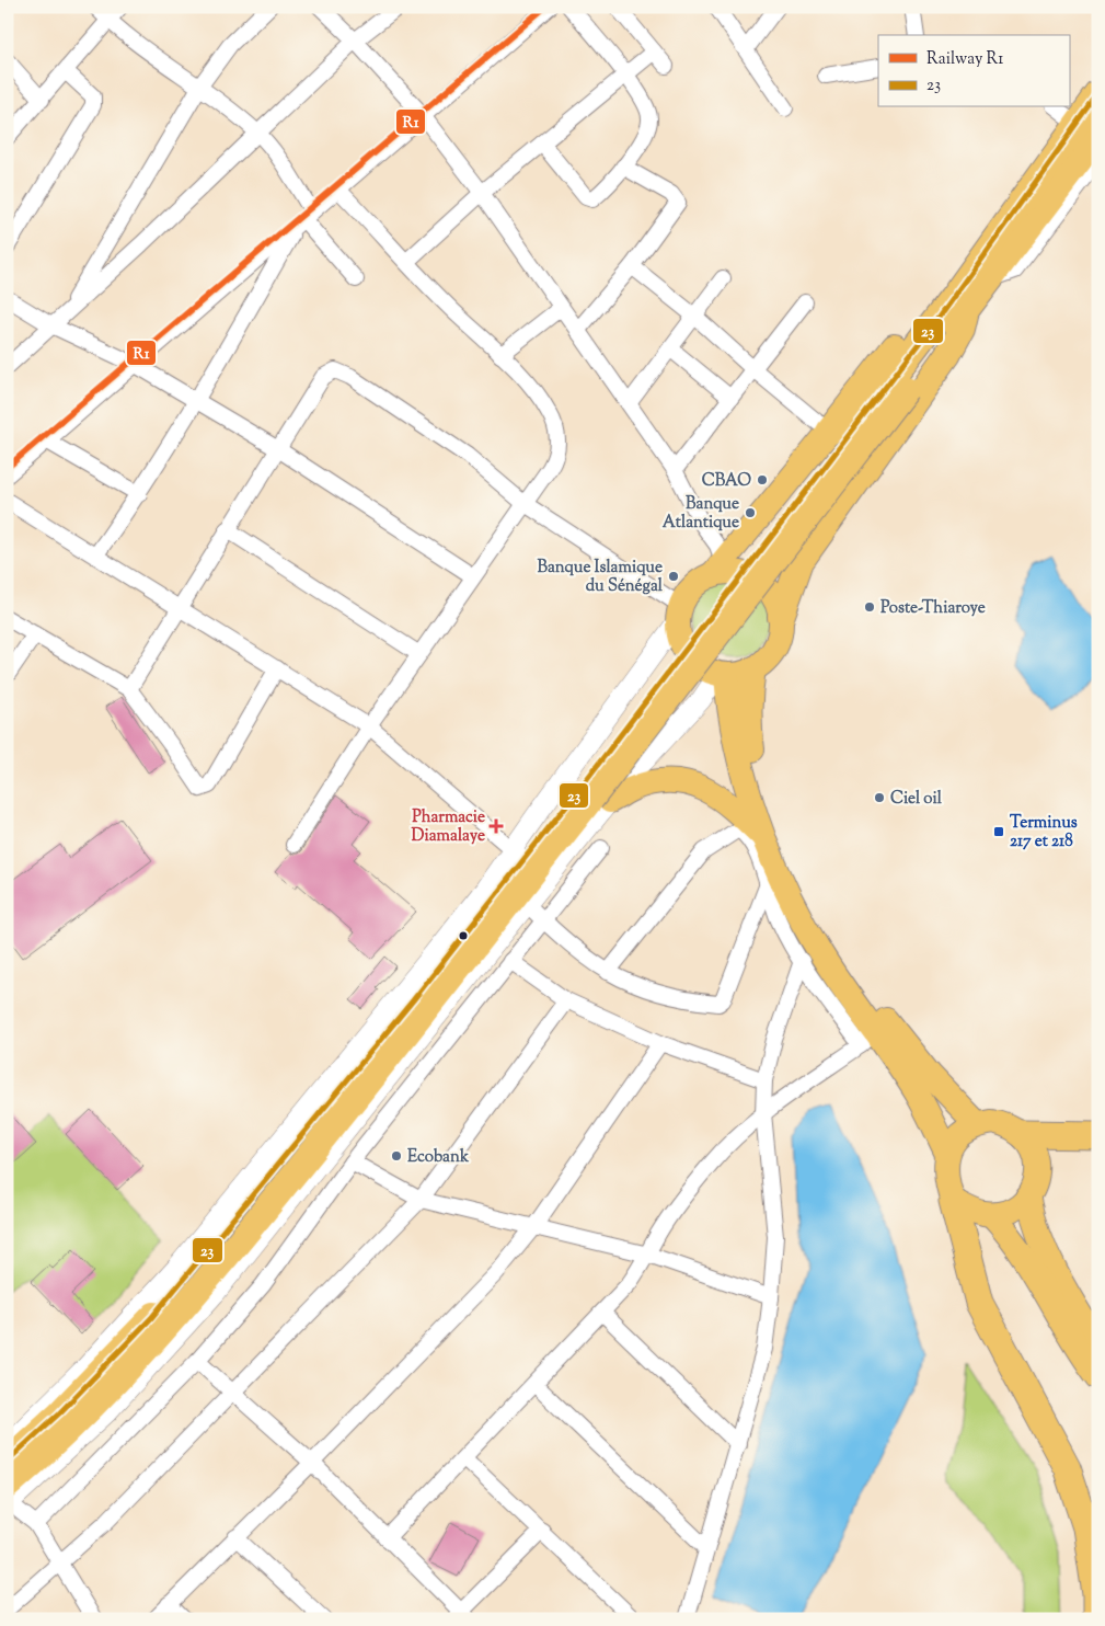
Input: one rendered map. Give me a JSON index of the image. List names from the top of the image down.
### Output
{
  "places": {
    "other": [
      "CBAO",
      "Banque Atlantique",
      "Banque Islamique du Sénégal",
      "Poste-Thiaroye",
      "Ciel oil",
      "Ecobank"
    ],
    "health": ["Pharmacie Diamalaye"],
    "transit": ["Terminus 217 et 218"]
  },
  "lines": ["rail line R1", "transit line 23"],
  "legend": ["Railway R1", "23"]
}
